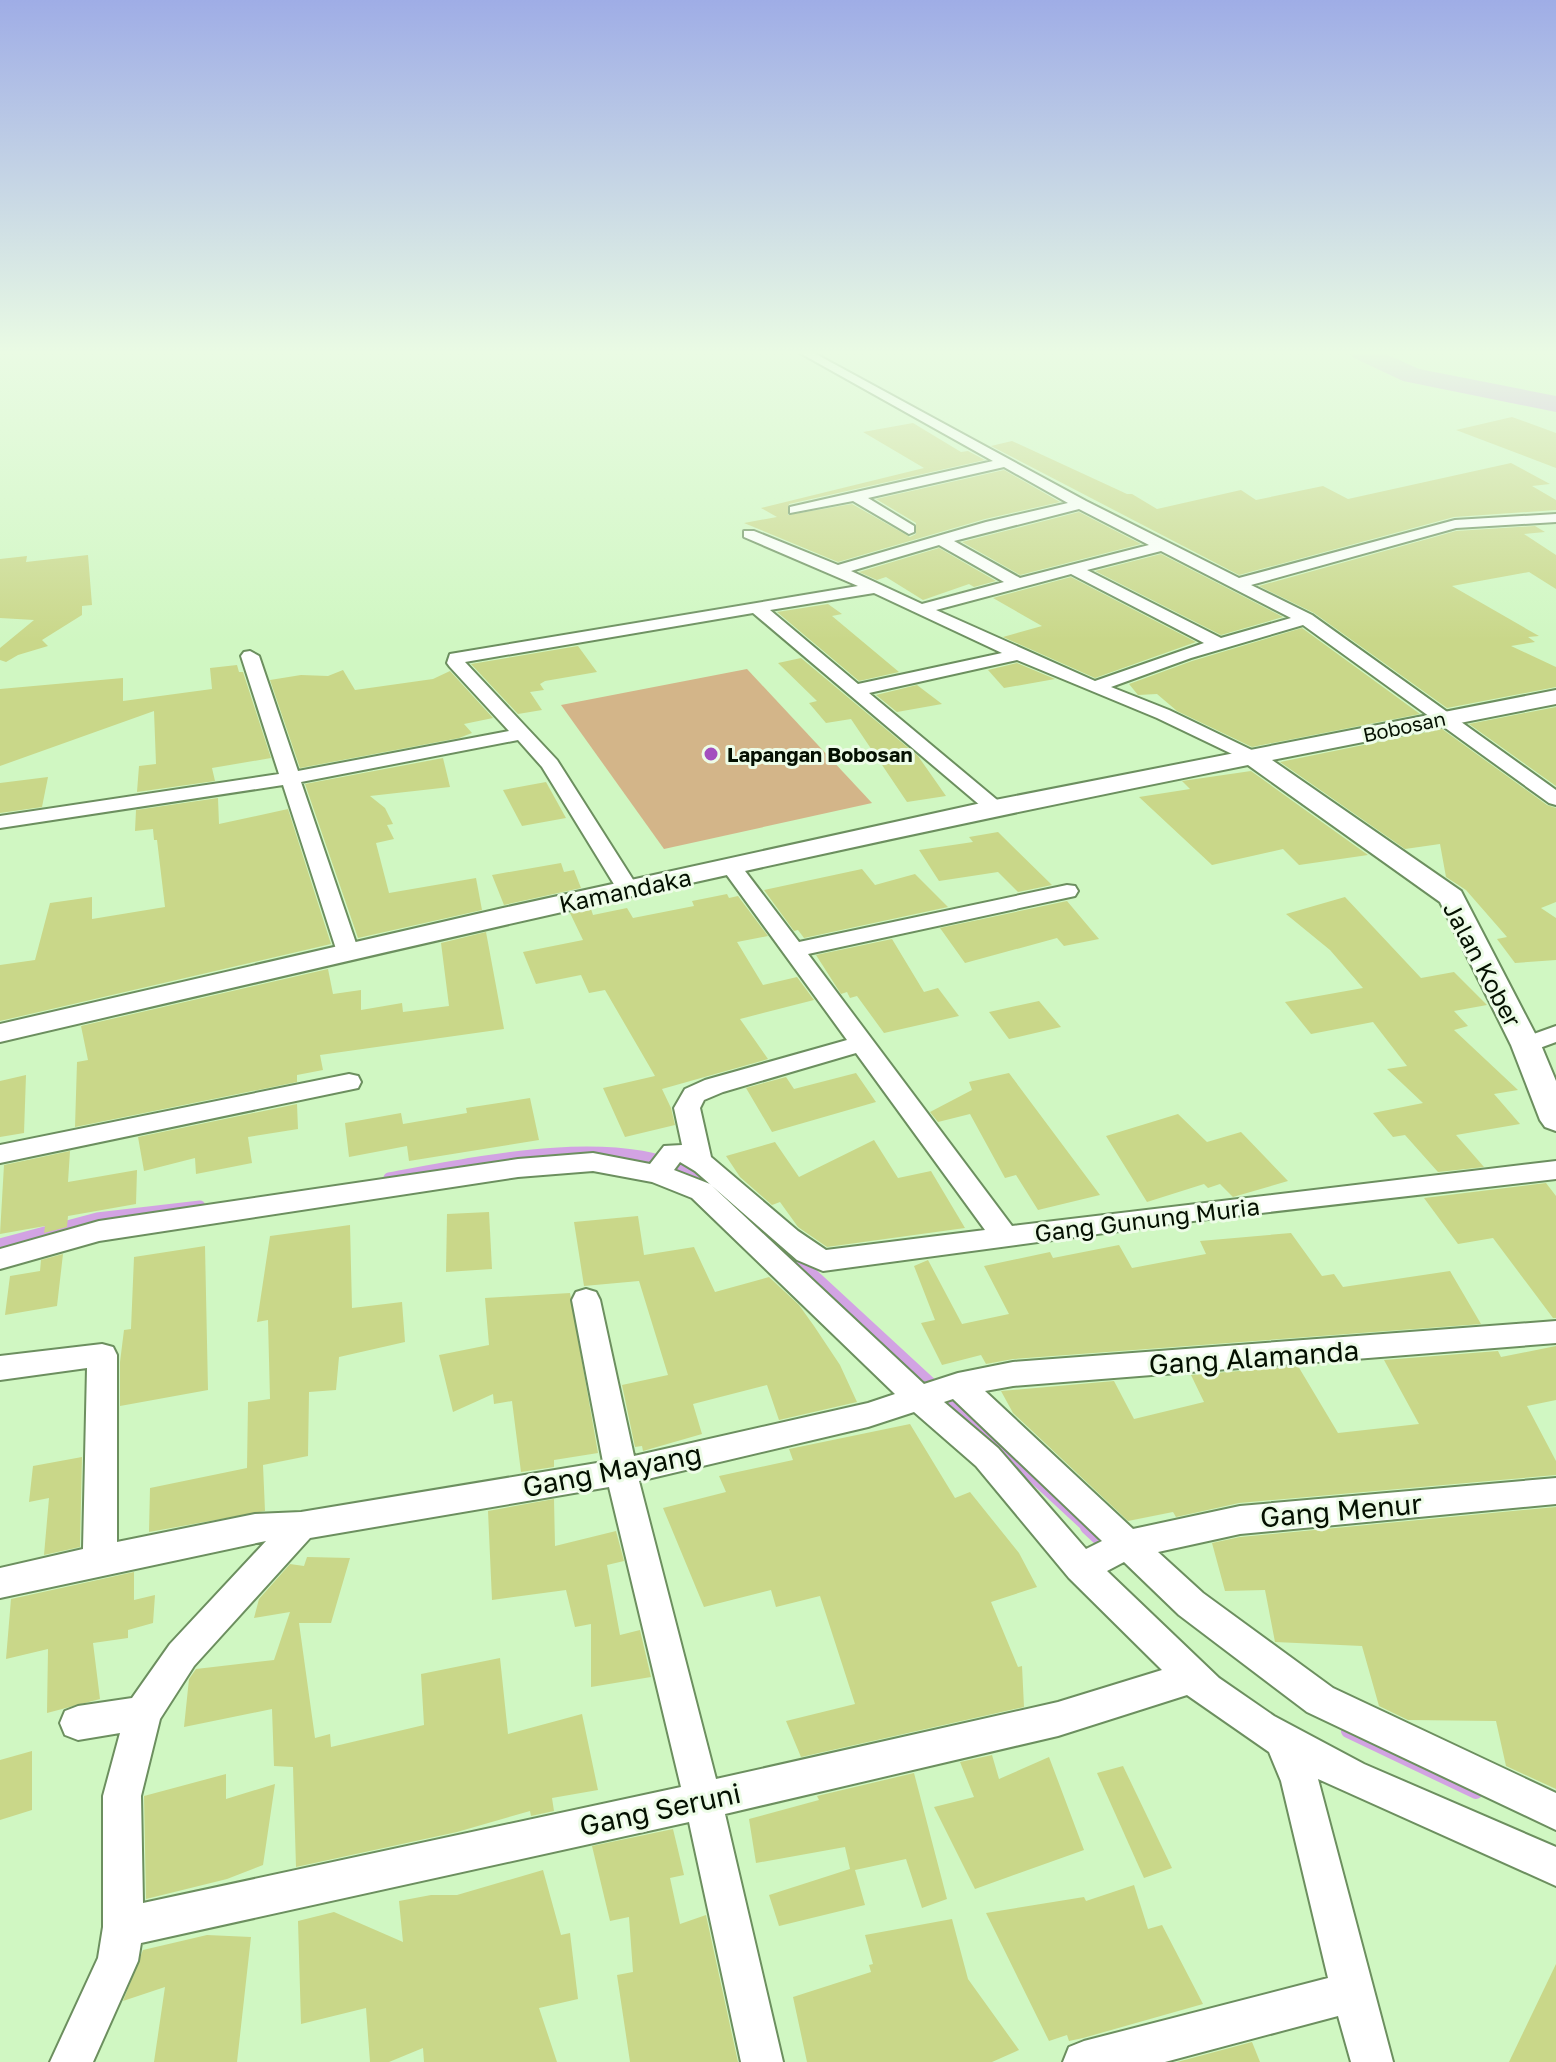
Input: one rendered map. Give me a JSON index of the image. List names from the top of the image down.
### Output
{
  "streets": {
    "street": [
      "Bobosan",
      "Kamandaka",
      "Jalan Kober",
      "Gang Gunung Muria",
      "Gang Alamanda",
      "Gang Mayang",
      "Gang Menur",
      "Gang Seruni"
    ]
  },
  "crossings": [
    ["Bobosan", "Kamandaka"],
    ["Bobosan", "Jalan Kober"],
    ["Kamandaka", "Jalan Kober"],
    ["Kamandaka", "Gang Gunung Muria"],
    ["Gang Alamanda", "Gang Mayang"]
  ],
  "places": ["Lapangan Bobosan"]
}
